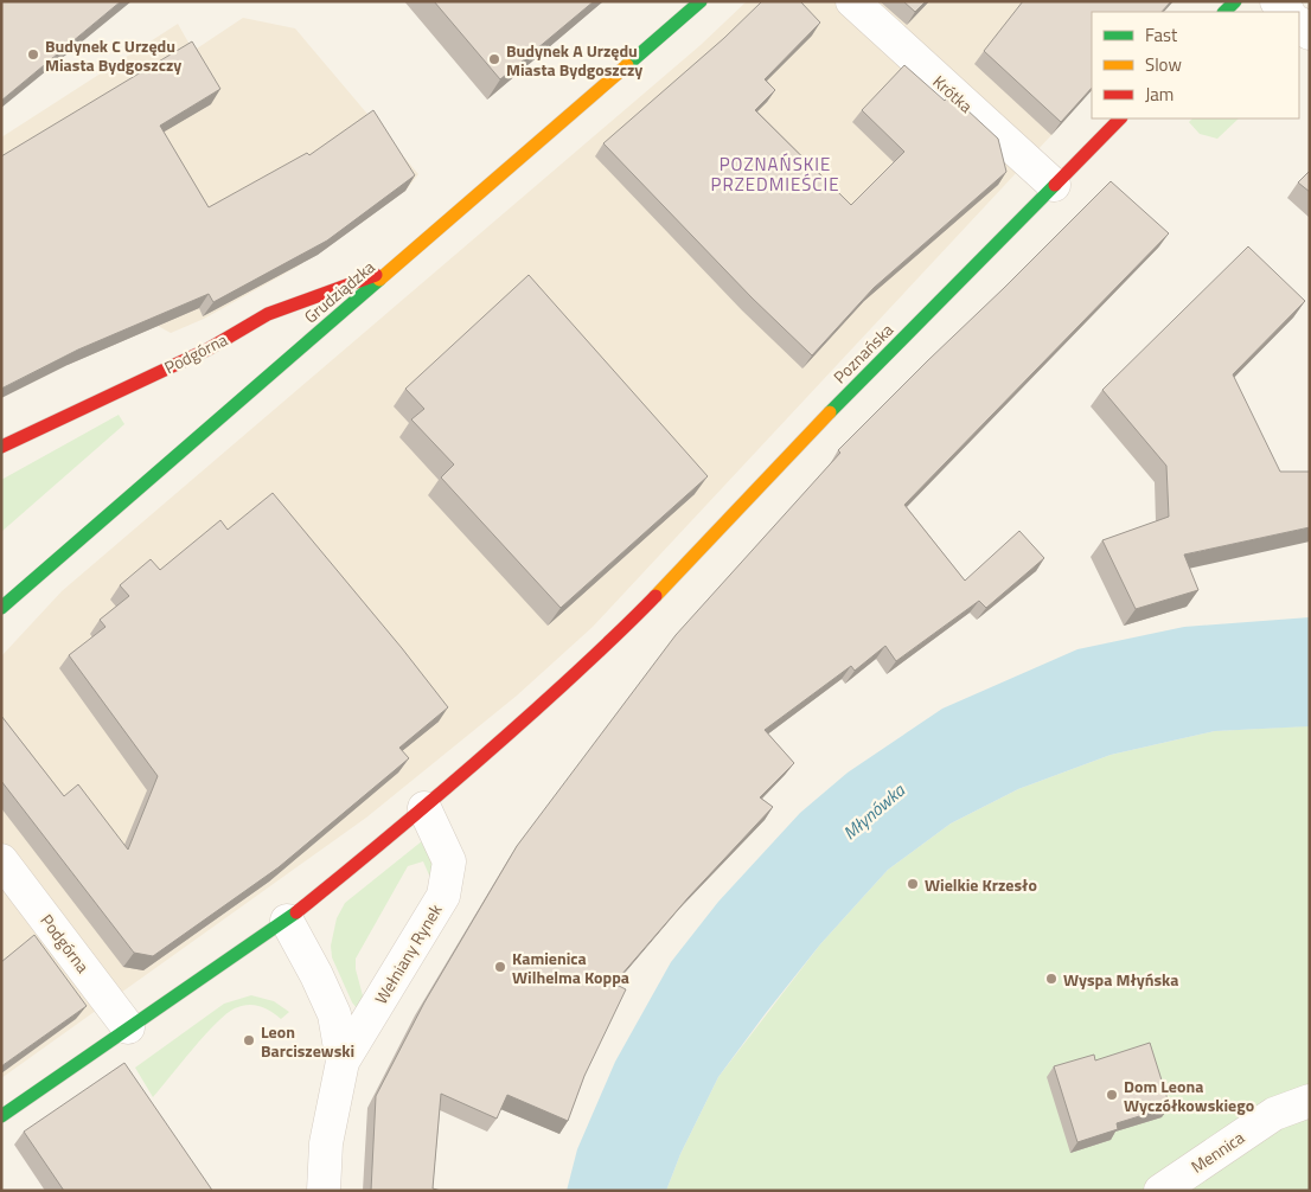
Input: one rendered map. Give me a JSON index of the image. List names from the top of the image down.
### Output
{
  "streets": {
    "main road": ["Grudziądzka", "Podgórna", "Poznańska"],
    "street": ["Krótka", "Wełniany Rynek", "Mennica"]
  },
  "crossings": [
    ["Krótka", "Poznańska"],
    ["Grudziądzka", "Podgórna"],
    ["Poznańska", "Wełniany Rynek"]
  ],
  "districts": ["POZNAŃSKIE PRZEDMIEŚCIE"],
  "water": ["Młynówka"],
  "places": [
    "Budynek C Urzędu Miasta Bydgoszczy",
    "Budynek A Urzędu Miasta Bydgoszczy",
    "Wielkie Krzesło",
    "Kamienica Wilhelma Koppa",
    "Wyspa Młyńska",
    "Leon Barciszewski",
    "Dom Leona Wyczółkowskiego"
  ],
  "legend": ["Fast", "Slow", "Jam"]
}
